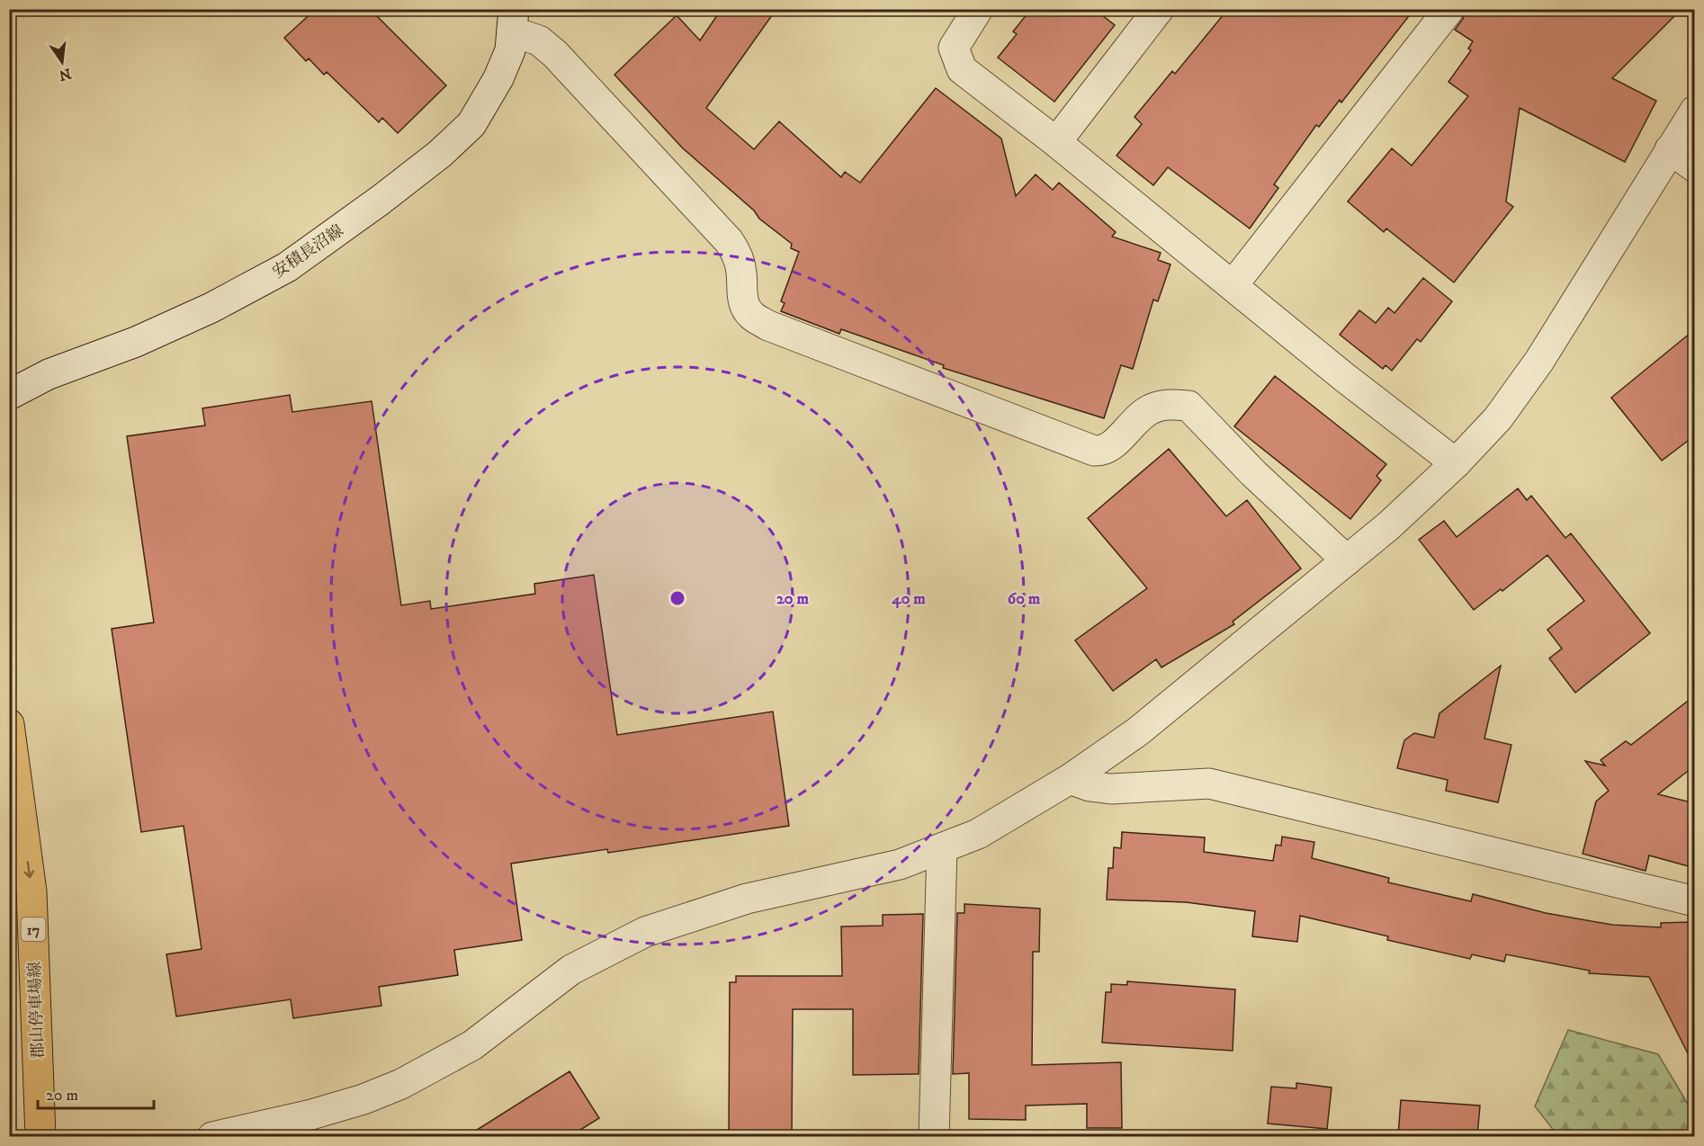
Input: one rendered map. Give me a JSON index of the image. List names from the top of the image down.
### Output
{
  "streets": {
    "main road": ["17", "郡山停車場線"],
    "street": ["安積長沼線"]
  },
  "one_way": ["郡山停車場線"],
  "scale_bar": "20 m",
  "north": "bottom",
  "rings": ["20 m", "40 m", "60 m"]
}
